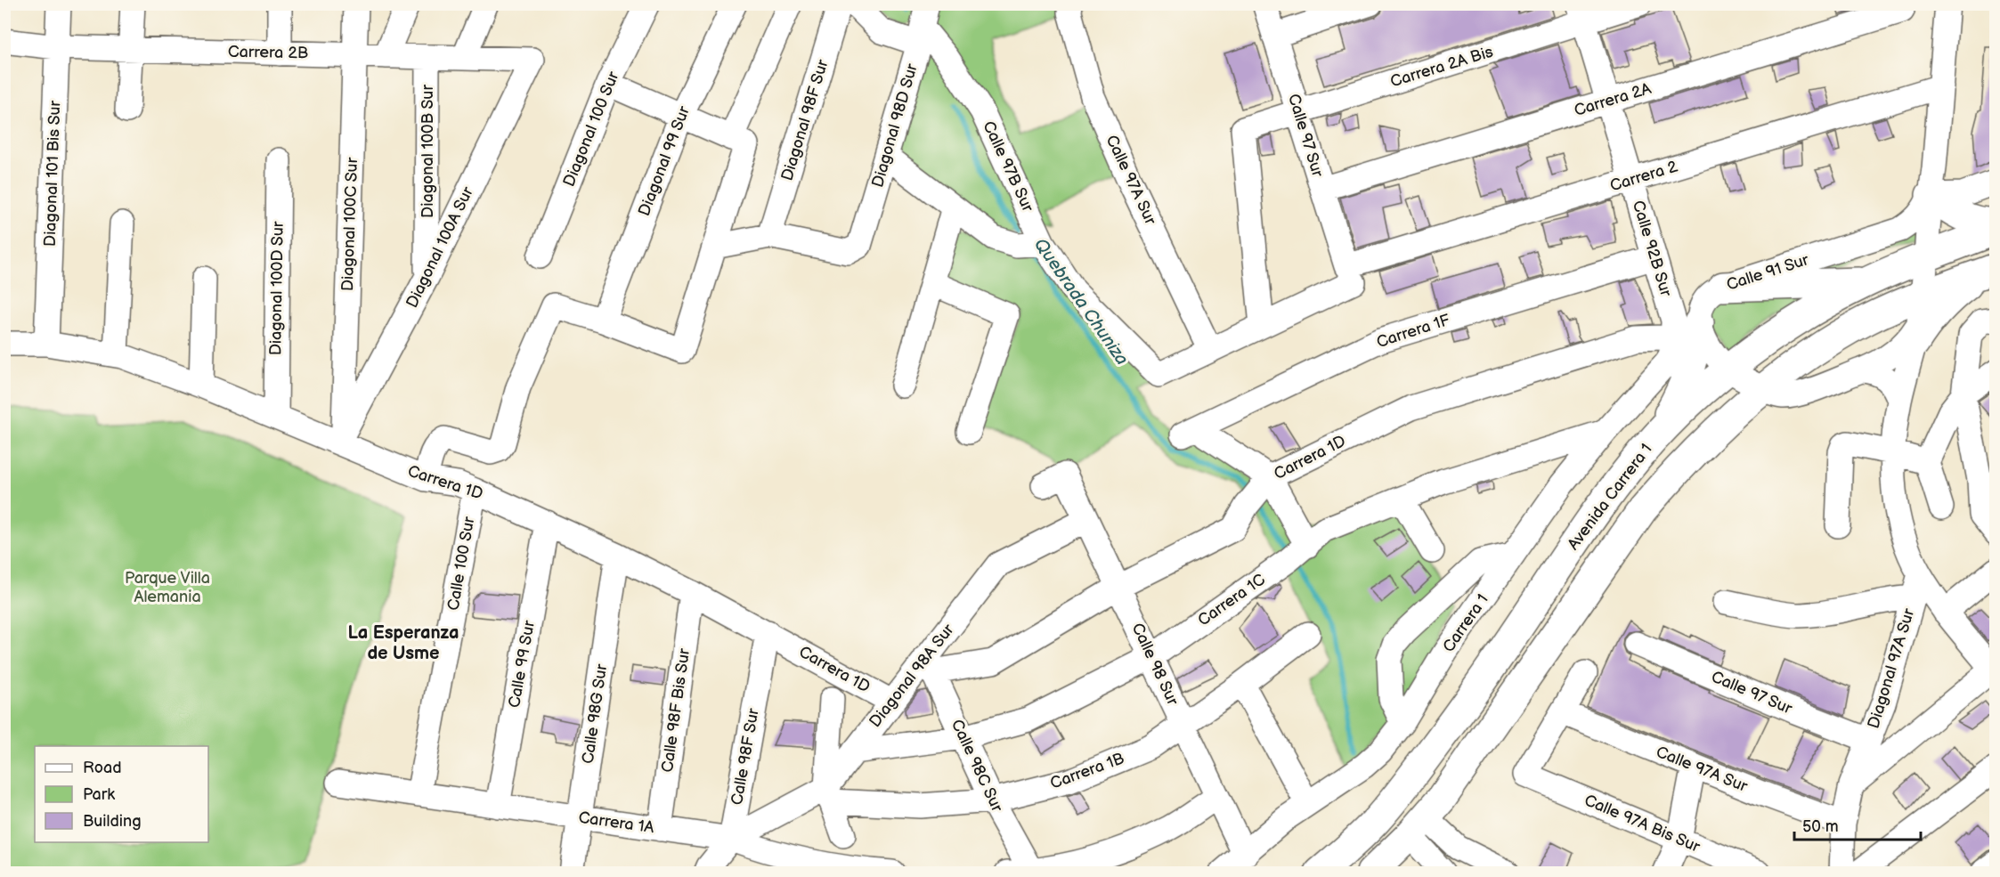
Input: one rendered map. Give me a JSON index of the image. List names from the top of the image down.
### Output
{
  "streets": {
    "highway": ["Avenida Carrera 1"],
    "street": [
      "Carrera 2B",
      "Carrera 2A Bis",
      "Carrera 2A",
      "Diagonal 98F Sur",
      "Diagonal 98D Sur",
      "Diagonal 100 Sur",
      "Calle 97 Sur",
      "Diagonal 100B Sur",
      "Diagonal 99 Sur",
      "Calle 97B Sur",
      "Diagonal 101 Bis Sur",
      "Carrera 2",
      "Calle 97A Sur",
      "Diagonal 100C Sur",
      "Diagonal 100A Sur",
      "Calle 92B Sur",
      "Calle 91 Sur",
      "Diagonal 100D Sur",
      "Carrera 1F",
      "Carrera 1D",
      "Calle 100 Sur",
      "Carrera 1C",
      "Carrera 1",
      "Calle 99 Sur",
      "Calle 98 Sur",
      "Diagonal 97A Sur",
      "Diagonal 98A Sur",
      "Calle 98F Bis Sur",
      "Calle 98G Sur",
      "Calle 98F Sur",
      "Calle 98C Sur",
      "Carrera 1B",
      "Carrera 1A",
      "Calle 97A Bis Sur"
    ]
  },
  "crossings": [
    ["Carrera 2B", "Diagonal 100B Sur"],
    ["Carrera 2B", "Diagonal 101 Bis Sur"],
    ["Carrera 2B", "Diagonal 100C Sur"],
    ["Carrera 2B", "Diagonal 100A Sur"],
    ["Carrera 2A Bis", "Calle 97 Sur"],
    ["Carrera 2A Bis", "Carrera 2"],
    ["Carrera 2A Bis", "Calle 92B Sur"],
    ["Carrera 2A", "Calle 97 Sur"],
    ["Carrera 2A", "Calle 92B Sur"],
    ["Diagonal 98F Sur", "Diagonal 98D Sur"],
    ["Diagonal 98D Sur", "Calle 97B Sur"],
    ["Calle 97 Sur", "Carrera 2"],
    ["Calle 97 Sur", "Diagonal 97A Sur"],
    ["Diagonal 100B Sur", "Diagonal 100A Sur"],
    ["Calle 97B Sur", "Carrera 2"],
    ["Diagonal 101 Bis Sur", "Carrera 1D"],
    ["Carrera 2", "Calle 97A Sur"],
    ["Carrera 2", "Calle 92B Sur"],
    ["Carrera 2", "Calle 91 Sur"],
    ["Calle 97A Sur", "Diagonal 97A Sur"],
    ["Calle 97A Sur", "Calle 97A Bis Sur"],
    ["Diagonal 100C Sur", "Diagonal 100A Sur"],
    ["Diagonal 100C Sur", "Carrera 1D"],
    ["Diagonal 100A Sur", "Carrera 1D"],
    ["Calle 92B Sur", "Calle 91 Sur"],
    ["Calle 92B Sur", "Carrera 1F"],
    ["Calle 92B Sur", "Carrera 1D"],
    ["Calle 92B Sur", "Carrera 1"],
    ["Calle 91 Sur", "Carrera 1D"],
    ["Calle 91 Sur", "Avenida Carrera 1"],
    ["Calle 91 Sur", "Carrera 1"],
    ["Calle 91 Sur", "Diagonal 97A Sur"],
    ["Diagonal 100D Sur", "Carrera 1D"],
    ["Carrera 1F", "Carrera 1D"],
    ["Carrera 1D", "Calle 100 Sur"],
    ["Carrera 1D", "Carrera 1"],
    ["Carrera 1D", "Calle 99 Sur"],
    ["Carrera 1D", "Diagonal 98A Sur"],
    ["Carrera 1D", "Calle 98F Bis Sur"],
    ["Carrera 1D", "Calle 98G Sur"],
    ["Carrera 1D", "Calle 98F Sur"],
    ["Calle 100 Sur", "Carrera 1A"],
    ["Carrera 1C", "Carrera 1"],
    ["Carrera 1C", "Calle 98 Sur"],
    ["Carrera 1C", "Diagonal 98A Sur"],
    ["Carrera 1C", "Calle 98C Sur"],
    ["Carrera 1", "Calle 98 Sur"],
    ["Calle 99 Sur", "Carrera 1A"],
    ["Calle 98 Sur", "Diagonal 98A Sur"],
    ["Calle 98 Sur", "Carrera 1B"],
    ["Diagonal 98A Sur", "Calle 98C Sur"],
    ["Diagonal 98A Sur", "Carrera 1B"],
    ["Calle 98F Bis Sur", "Carrera 1A"],
    ["Calle 98G Sur", "Carrera 1A"],
    ["Calle 98F Sur", "Carrera 1A"],
    ["Calle 98C Sur", "Carrera 1B"]
  ],
  "districts": ["La Esperanza de Usme"],
  "water": ["Quebrada Chuniza"],
  "parks": ["Parque Villa Alemania"],
  "legend": ["Road", "Park", "Building"],
  "scale_bar": "50 m"
}
